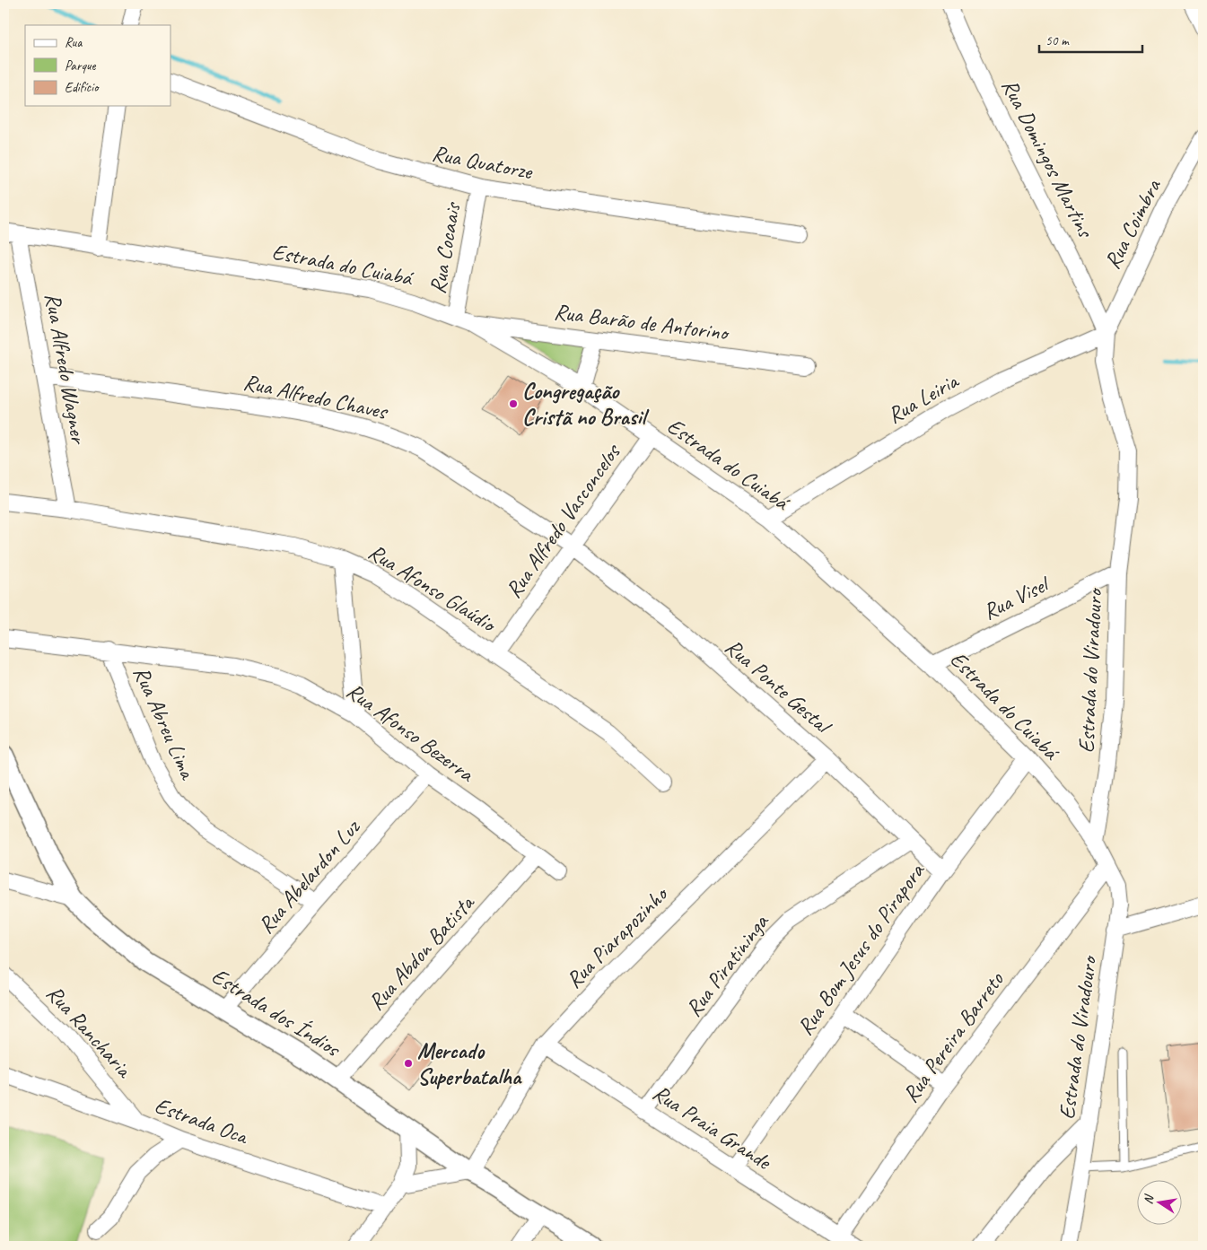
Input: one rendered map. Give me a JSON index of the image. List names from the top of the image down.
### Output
{
  "streets": {
    "street": [
      "Rua Domingos Martins",
      "Rua Quatorze",
      "Rua Coimbra",
      "Rua Cocaais",
      "Estrada do Cuiabá",
      "Rua Barão de Antorino",
      "Rua Alfredo Wagner",
      "Rua Alfredo Chaves",
      "Rua Leiria",
      "Rua Alfredo Vasconcelos",
      "Rua Afonso Glaúdio",
      "Rua Visel",
      "Estrada do Viradouro",
      "Rua Ponte Gestal",
      "Rua Abreu Lima",
      "Rua Afonso Bezerra",
      "Rua Abelardon Luz",
      "Rua Piarapozinho",
      "Rua Bom Jesus do Pirapora",
      "Rua Abdon Batista",
      "Rua Piratininga",
      "Estrada dos Índios",
      "Rua Rancharia",
      "Rua Pereira Barreto",
      "Estrada Oca",
      "Rua Praia Grande"
    ]
  },
  "crossings": [
    ["Rua Domingos Martins", "Rua Coimbra"],
    ["Rua Domingos Martins", "Rua Leiria"],
    ["Rua Domingos Martins", "Estrada do Viradouro"],
    ["Rua Quatorze", "Rua Cocaais"],
    ["Rua Coimbra", "Rua Leiria"],
    ["Rua Coimbra", "Estrada do Viradouro"],
    ["Rua Cocaais", "Estrada do Cuiabá"],
    ["Rua Cocaais", "Rua Barão de Antorino"],
    ["Estrada do Cuiabá", "Rua Barão de Antorino"],
    ["Estrada do Cuiabá", "Rua Alfredo Wagner"],
    ["Estrada do Cuiabá", "Rua Leiria"],
    ["Estrada do Cuiabá", "Rua Alfredo Vasconcelos"],
    ["Estrada do Cuiabá", "Rua Visel"],
    ["Estrada do Cuiabá", "Estrada do Viradouro"],
    ["Estrada do Cuiabá", "Rua Bom Jesus do Pirapora"],
    ["Rua Alfredo Wagner", "Rua Alfredo Chaves"],
    ["Rua Alfredo Wagner", "Rua Afonso Glaúdio"],
    ["Rua Alfredo Chaves", "Rua Alfredo Vasconcelos"],
    ["Rua Alfredo Chaves", "Rua Ponte Gestal"],
    ["Rua Leiria", "Estrada do Viradouro"],
    ["Rua Alfredo Vasconcelos", "Rua Afonso Glaúdio"],
    ["Rua Alfredo Vasconcelos", "Rua Ponte Gestal"],
    ["Rua Visel", "Estrada do Viradouro"],
    ["Estrada do Viradouro", "Rua Pereira Barreto"],
    ["Rua Ponte Gestal", "Rua Piarapozinho"],
    ["Rua Ponte Gestal", "Rua Bom Jesus do Pirapora"],
    ["Rua Ponte Gestal", "Rua Piratininga"],
    ["Rua Abreu Lima", "Rua Afonso Bezerra"],
    ["Rua Abreu Lima", "Rua Abelardon Luz"],
    ["Rua Afonso Bezerra", "Rua Abelardon Luz"],
    ["Rua Afonso Bezerra", "Rua Abdon Batista"],
    ["Rua Abelardon Luz", "Estrada dos Índios"],
    ["Rua Piarapozinho", "Estrada dos Índios"],
    ["Rua Piarapozinho", "Rua Praia Grande"],
    ["Rua Bom Jesus do Pirapora", "Rua Praia Grande"],
    ["Rua Abdon Batista", "Estrada dos Índios"],
    ["Rua Piratininga", "Rua Praia Grande"],
    ["Rua Rancharia", "Estrada Oca"],
    ["Rua Pereira Barreto", "Rua Praia Grande"]
  ],
  "places": ["Congregação Cristã no Brasil", "Mercado Superbatalha"],
  "legend": ["Rua", "Parque", "Edifício"],
  "scale_bar": "50 m",
  "north": "left"
}
